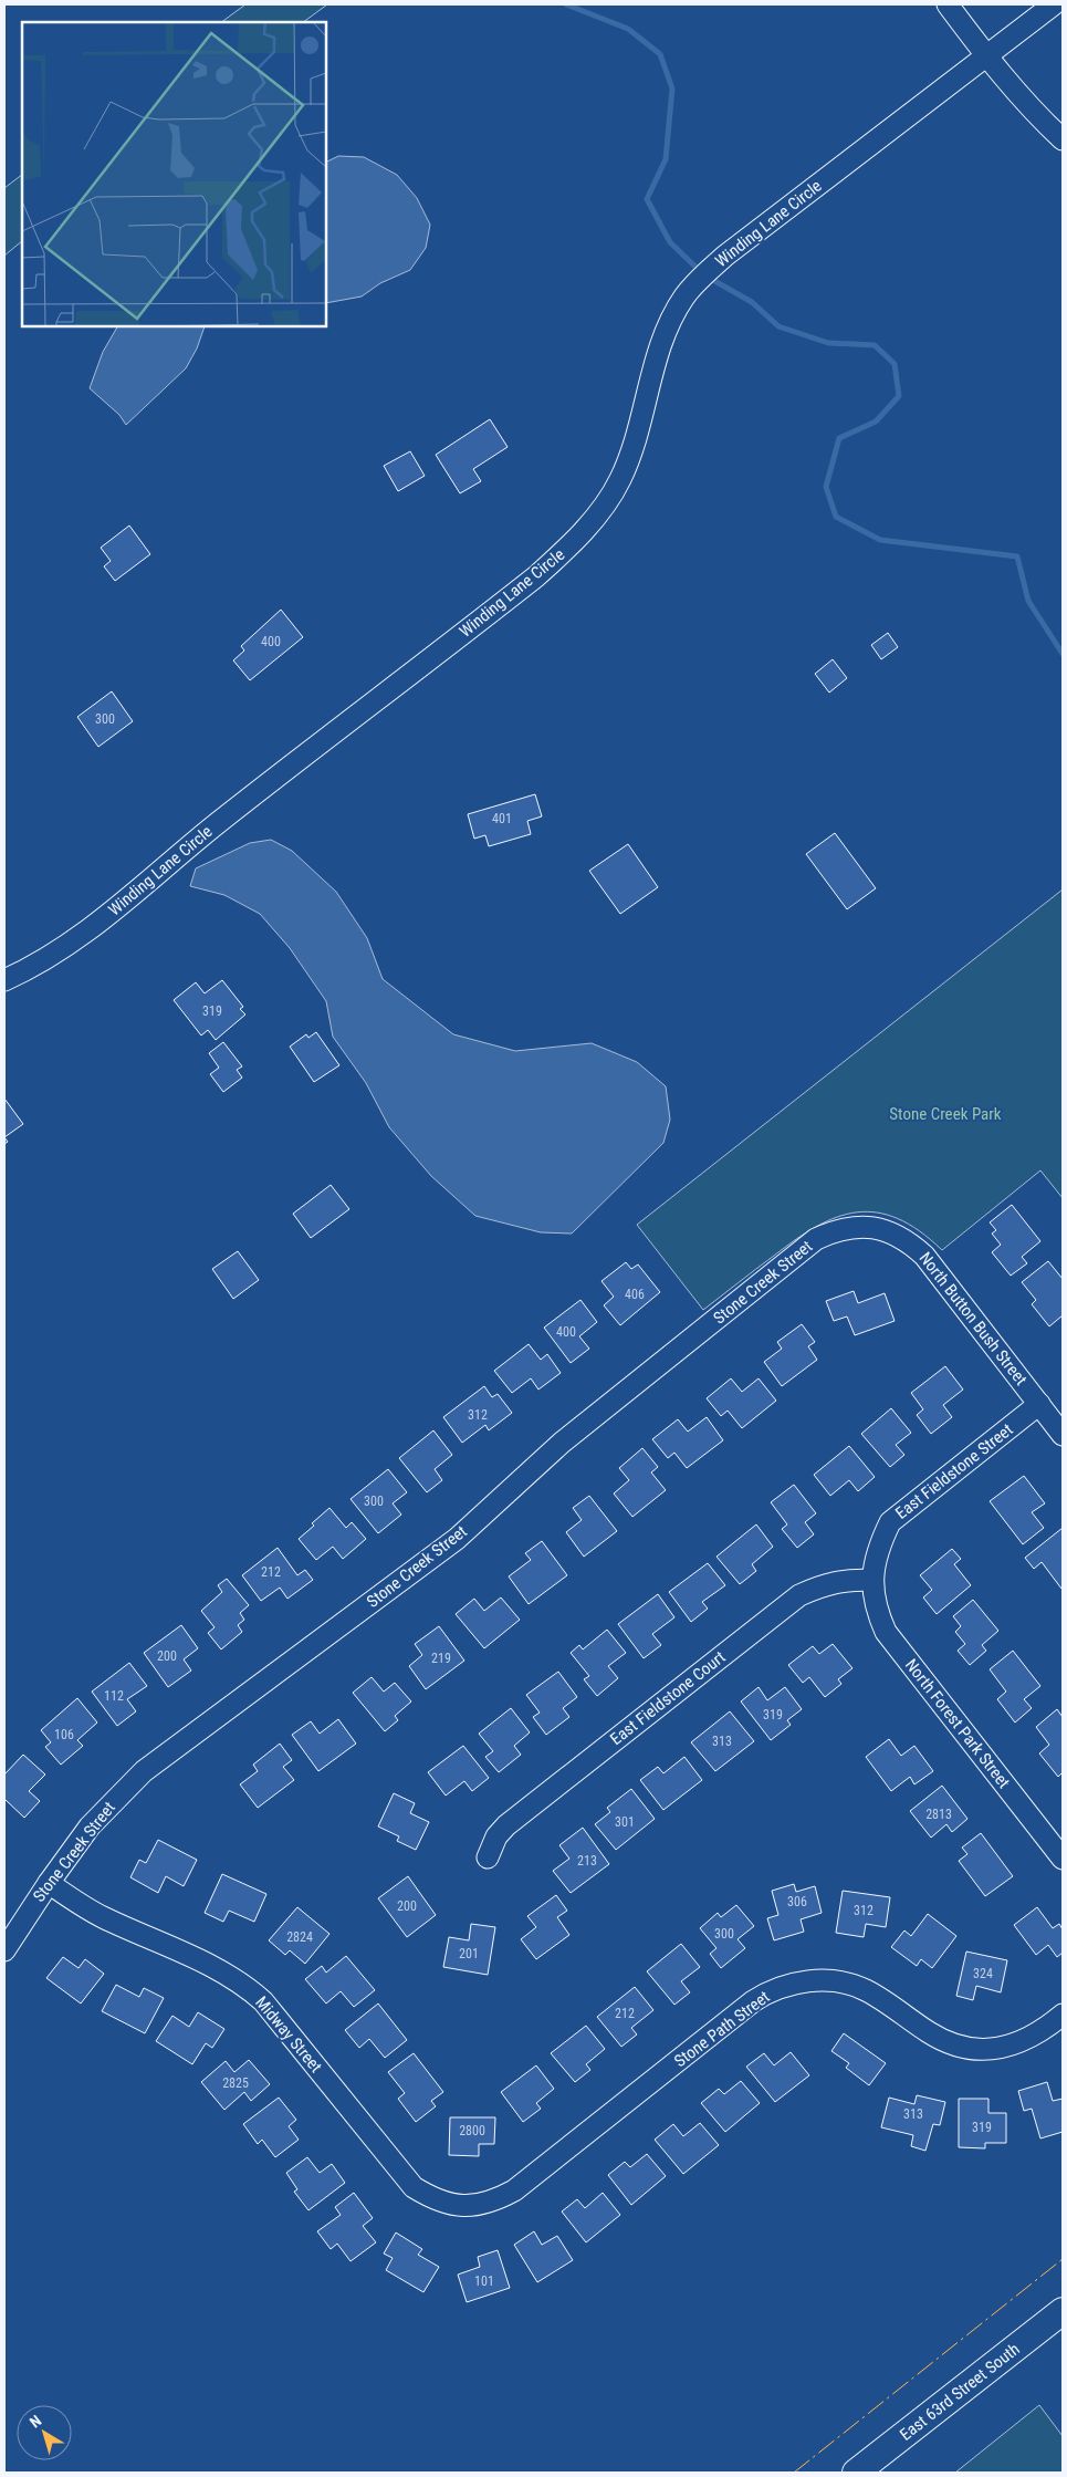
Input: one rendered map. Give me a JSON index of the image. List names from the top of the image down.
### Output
{
  "streets": {
    "main road": ["East 63rd Street South"],
    "street": [
      "Winding Lane Circle",
      "Stone Creek Street",
      "North Button Bush Street",
      "East Fieldstone Street",
      "East Fieldstone Court",
      "North Forest Park Street",
      "Stone Path Street",
      "Midway Street"
    ]
  },
  "crossings": [
    ["Stone Creek Street", "North Button Bush Street"],
    ["Stone Creek Street", "Midway Street"],
    ["North Button Bush Street", "East Fieldstone Street"],
    ["East Fieldstone Street", "East Fieldstone Court"],
    ["East Fieldstone Street", "North Forest Park Street"],
    ["East Fieldstone Court", "North Forest Park Street"],
    ["Stone Path Street", "Midway Street"]
  ],
  "parks": ["Stone Creek Park"],
  "house_numbers": [
    "400",
    "300",
    "401",
    "319",
    "406",
    "400",
    "312",
    "300",
    "212",
    "200",
    "219",
    "112",
    "319",
    "106",
    "313",
    "2813",
    "301",
    "213",
    "306",
    "200",
    "312",
    "300",
    "2824",
    "201",
    "324",
    "212",
    "2825",
    "313",
    "319",
    "2800",
    "101"
  ],
  "north": "top left"
}
